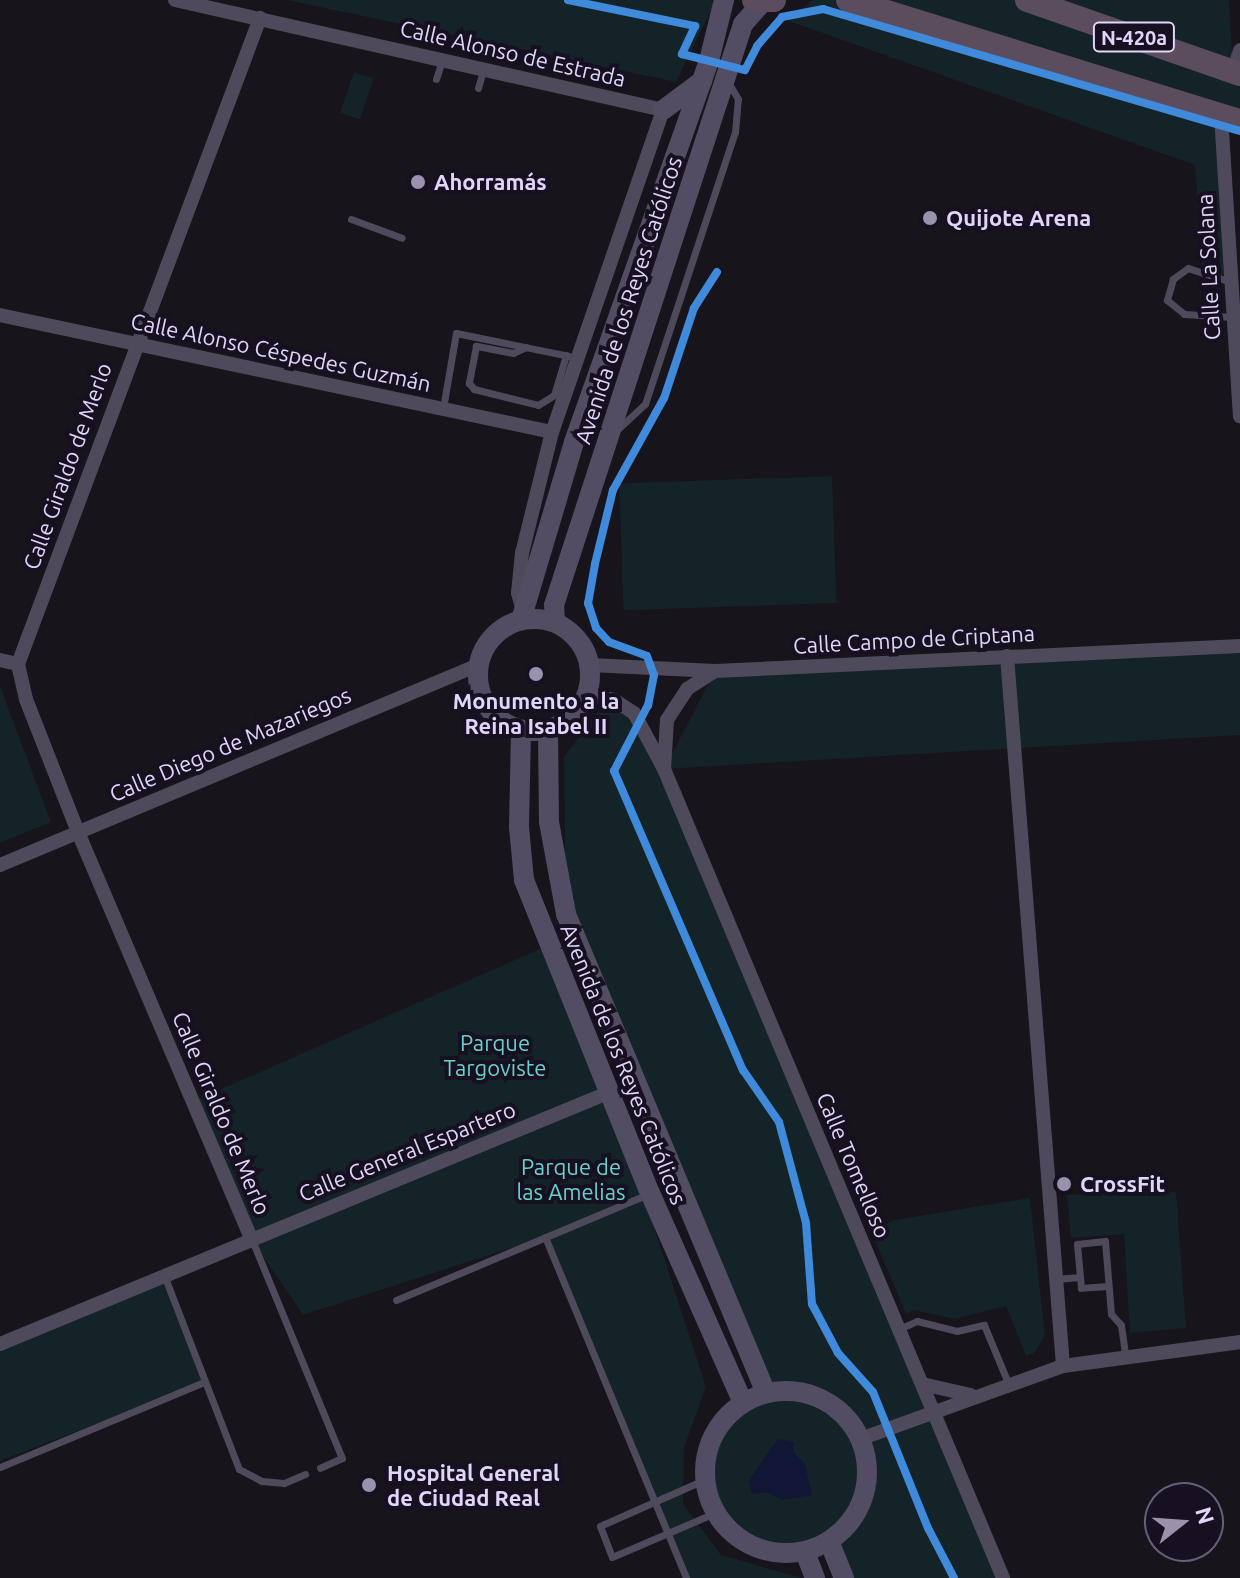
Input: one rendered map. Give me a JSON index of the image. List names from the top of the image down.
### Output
{
  "streets": {
    "highway": ["N-420a"],
    "main road": ["Avenida de los Reyes Católicos"],
    "street": [
      "Calle Alonso de Estrada",
      "Calle La Solana",
      "Calle Alonso Céspedes Guzmán",
      "Calle Giraldo de Merlo",
      "Calle Campo de Criptana",
      "Calle Diego de Mazariegos",
      "Calle General Espartero",
      "Calle Tomelloso"
    ]
  },
  "crossings": [
    ["N-420a", "Calle La Solana"],
    ["Calle Alonso de Estrada", "Calle Giraldo de Merlo"],
    ["Avenida de los Reyes Católicos", "Calle Campo de Criptana"],
    ["Avenida de los Reyes Católicos", "Calle Diego de Mazariegos"],
    ["Avenida de los Reyes Católicos", "Calle General Espartero"],
    ["Avenida de los Reyes Católicos", "Calle Tomelloso"],
    ["Calle Alonso Céspedes Guzmán", "Calle Giraldo de Merlo"],
    ["Calle Giraldo de Merlo", "Calle Diego de Mazariegos"],
    ["Calle Giraldo de Merlo", "Calle General Espartero"],
    ["Calle Campo de Criptana", "Calle Diego de Mazariegos"],
    ["Calle Campo de Criptana", "Calle Tomelloso"],
    ["Calle Diego de Mazariegos", "Calle Tomelloso"]
  ],
  "parks": ["Parque Targoviste", "Parque de las Amelias"],
  "places": [
    "Ahorramás",
    "Quijote Arena",
    "Monumento a la Reina Isabel II",
    "CrossFit",
    "Hospital General de Ciudad Real"
  ],
  "north": "right"
}
